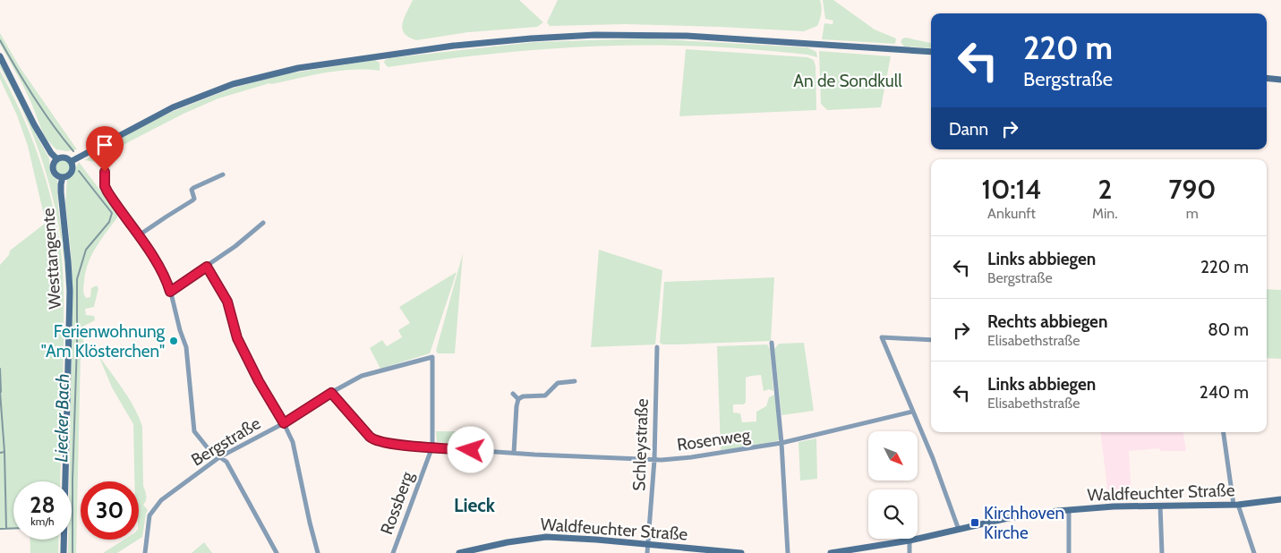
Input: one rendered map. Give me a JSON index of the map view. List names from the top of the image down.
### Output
{
  "streets": {
    "main road": ["Westtangente", "Waldfeuchter Straße"],
    "street": [
      "Rosenweg",
      "Bergstraße",
      "Schleystraße",
      "Rossberg"
    ]
  },
  "crossings": [
    ["Rosenweg", "Bergstraße"],
    ["Rosenweg", "Schleystraße"],
    ["Rosenweg", "Rossberg"],
    ["Bergstraße", "Rossberg"],
    ["Schleystraße", "Waldfeuchter Straße"]
  ],
  "districts": ["Lieck"],
  "water": ["Liecker Bach"],
  "parks": ["An de Sondkull"],
  "places": {
    "other": ["Ferienwohnung \"Am Klösterchen\""],
    "transit": ["Kirchhoven Kirche"]
  },
  "north": "bottom right",
  "page": {
    "turn": ["220 m", "Bergstraße"],
    "then": "Dann",
    "eta": [
      "10:14",
      "Ankunft",
      "2",
      "Min.",
      "790",
      "m"
    ],
    "list": [
      {
        "name": "Links abbiegen",
        "note": "Bergstraße",
        "value": "220 m"
      },
      {
        "name": "Rechts abbiegen",
        "note": "Elisabethstraße",
        "value": "80 m"
      },
      {
        "name": "Links abbiegen",
        "note": "Elisabethstraße",
        "value": "240 m"
      }
    ],
    "speed": "28 km/h",
    "limit": "30"
  }
}
